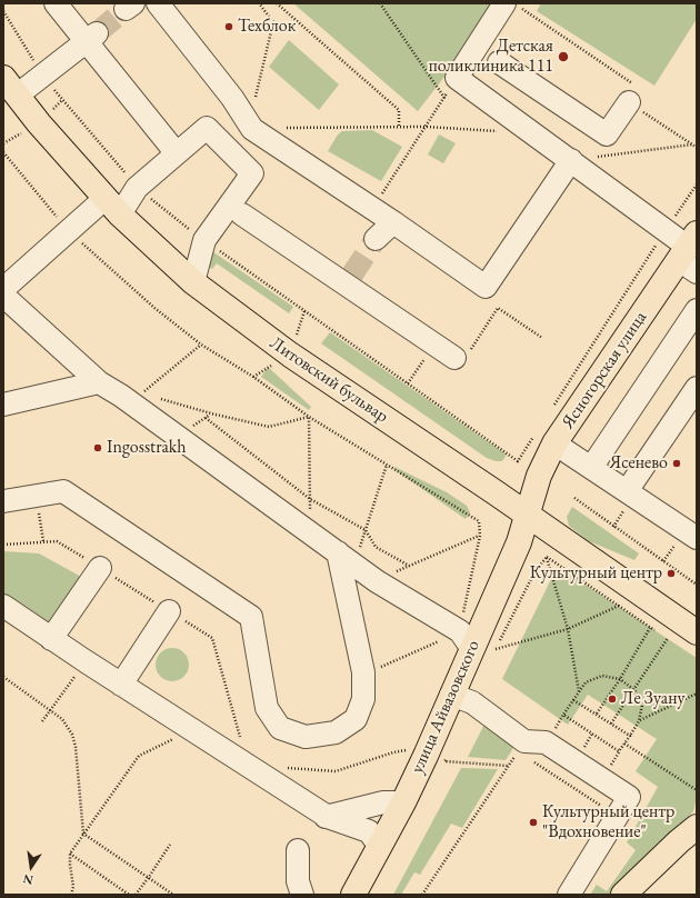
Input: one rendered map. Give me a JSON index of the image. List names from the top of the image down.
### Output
{
  "streets": {
    "main road": ["Ясногорская улица", "Литовский бульвар", "улица Айвазовского"]
  },
  "crossings": [
    ["Ясногорская улица", "Литовский бульвар"],
    ["Ясногорская улица", "улица Айвазовского"],
    ["Литовский бульвар", "улица Айвазовского"]
  ],
  "places": [
    "Техблок",
    "Детская поликлиника 111",
    "Ingosstrakh",
    "Ясенево",
    "Культурный центр",
    "Ле Зуану",
    "Культурный центр \"Вдохновение\""
  ],
  "north": "bottom"
}
